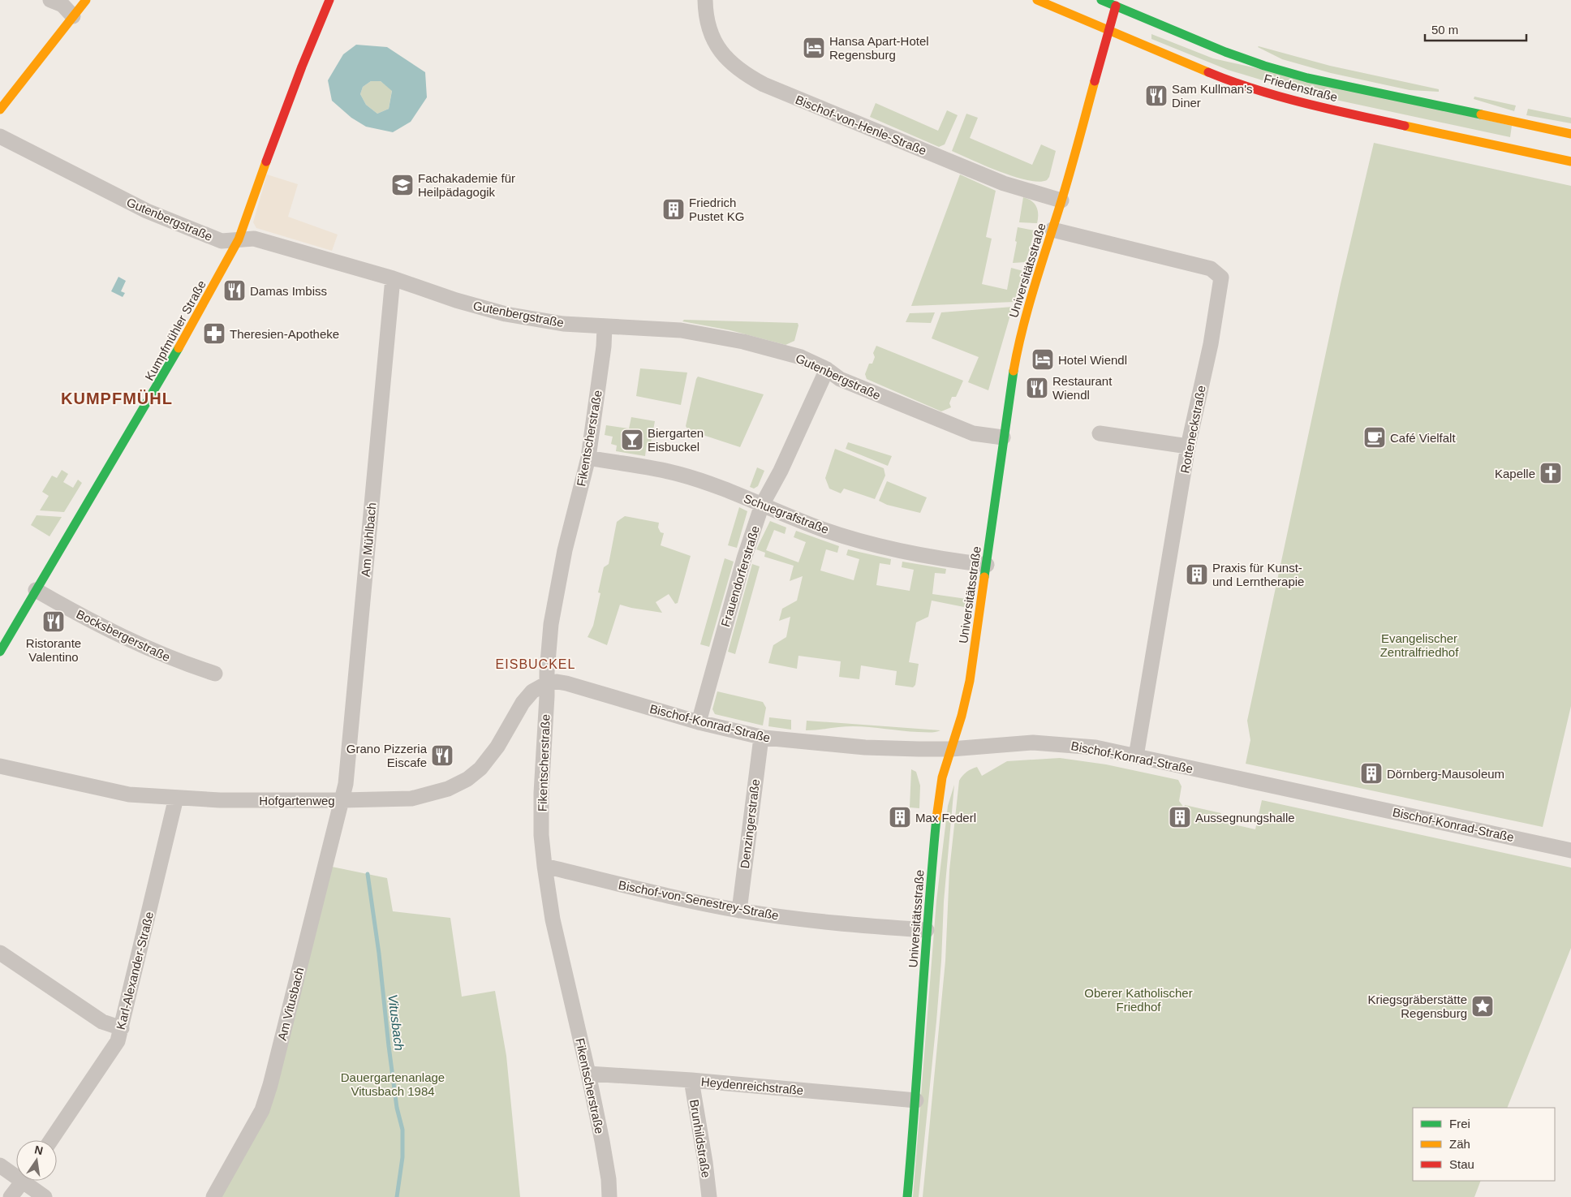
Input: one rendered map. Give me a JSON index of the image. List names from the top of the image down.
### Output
{
  "streets": {
    "street": [
      "Friedenstraße",
      "Bischof-von-Henle-Straße",
      "Gutenbergstraße",
      "Universitätsstraße",
      "Kumpfmühler Straße",
      "Rotteneckstraße",
      "Fikentscherstraße",
      "Schuegrafstraße",
      "Am Mühlbach",
      "Frauendorferstraße",
      "Bocksbergerstraße",
      "Bischof-Konrad-Straße",
      "Hofgartenweg",
      "Denzingerstraße",
      "Bischof-von-Senestrey-Straße",
      "Karl-Alexander-Straße",
      "Am Vitusbach",
      "Heydenreichstraße",
      "Brunhildstraße"
    ]
  },
  "crossings": [
    ["Friedenstraße", "Universitätsstraße"],
    ["Bischof-von-Henle-Straße", "Universitätsstraße"],
    ["Gutenbergstraße", "Universitätsstraße"],
    ["Gutenbergstraße", "Kumpfmühler Straße"],
    ["Gutenbergstraße", "Fikentscherstraße"],
    ["Gutenbergstraße", "Am Mühlbach"],
    ["Gutenbergstraße", "Frauendorferstraße"],
    ["Universitätsstraße", "Rotteneckstraße"],
    ["Universitätsstraße", "Schuegrafstraße"],
    ["Universitätsstraße", "Bischof-Konrad-Straße"],
    ["Universitätsstraße", "Bischof-von-Senestrey-Straße"],
    ["Universitätsstraße", "Heydenreichstraße"],
    ["Kumpfmühler Straße", "Bocksbergerstraße"],
    ["Rotteneckstraße", "Bischof-Konrad-Straße"],
    ["Fikentscherstraße", "Schuegrafstraße"],
    ["Fikentscherstraße", "Bischof-Konrad-Straße"],
    ["Fikentscherstraße", "Hofgartenweg"],
    ["Fikentscherstraße", "Bischof-von-Senestrey-Straße"],
    ["Fikentscherstraße", "Heydenreichstraße"],
    ["Schuegrafstraße", "Frauendorferstraße"],
    ["Am Mühlbach", "Hofgartenweg"],
    ["Am Mühlbach", "Am Vitusbach"],
    ["Frauendorferstraße", "Bischof-Konrad-Straße"],
    ["Bischof-Konrad-Straße", "Hofgartenweg"],
    ["Bischof-Konrad-Straße", "Denzingerstraße"],
    ["Hofgartenweg", "Karl-Alexander-Straße"],
    ["Hofgartenweg", "Am Vitusbach"],
    ["Denzingerstraße", "Bischof-von-Senestrey-Straße"],
    ["Heydenreichstraße", "Brunhildstraße"]
  ],
  "districts": ["KUMPFMÜHL", "EISBUCKEL"],
  "water": ["Vitusbach"],
  "parks": ["Evangelischer Zentralfriedhof", "Oberer Katholischer Friedhof", "Dauergartenanlage Vitusbach 1984"],
  "places": {
    "hotel": ["Hansa Apart-Hotel Regensburg", "Hotel Wiendl"],
    "restaurant": [
      "Sam Kullman's Diner",
      "Damas Imbiss",
      "Restaurant Wiendl",
      "Ristorante Valentino",
      "Grano Pizzeria Eiscafe"
    ],
    "school or university": ["Fachakademie für Heilpädagogik"],
    "building": [
      "Friedrich Pustet KG",
      "Praxis für Kunst- und Lerntherapie",
      "Dörnberg-Mausoleum",
      "Max Federl",
      "Aussegnungshalle"
    ],
    "pharmacy": ["Theresien-Apotheke"],
    "cafe": ["Café Vielfalt"],
    "bar": ["Biergarten Eisbuckel"],
    "church": ["Kapelle"],
    "place": ["Kriegsgräberstätte Regensburg"]
  },
  "legend": ["Frei", "Zäh", "Stau"],
  "scale_bar": "50 m",
  "north": "top"
}
